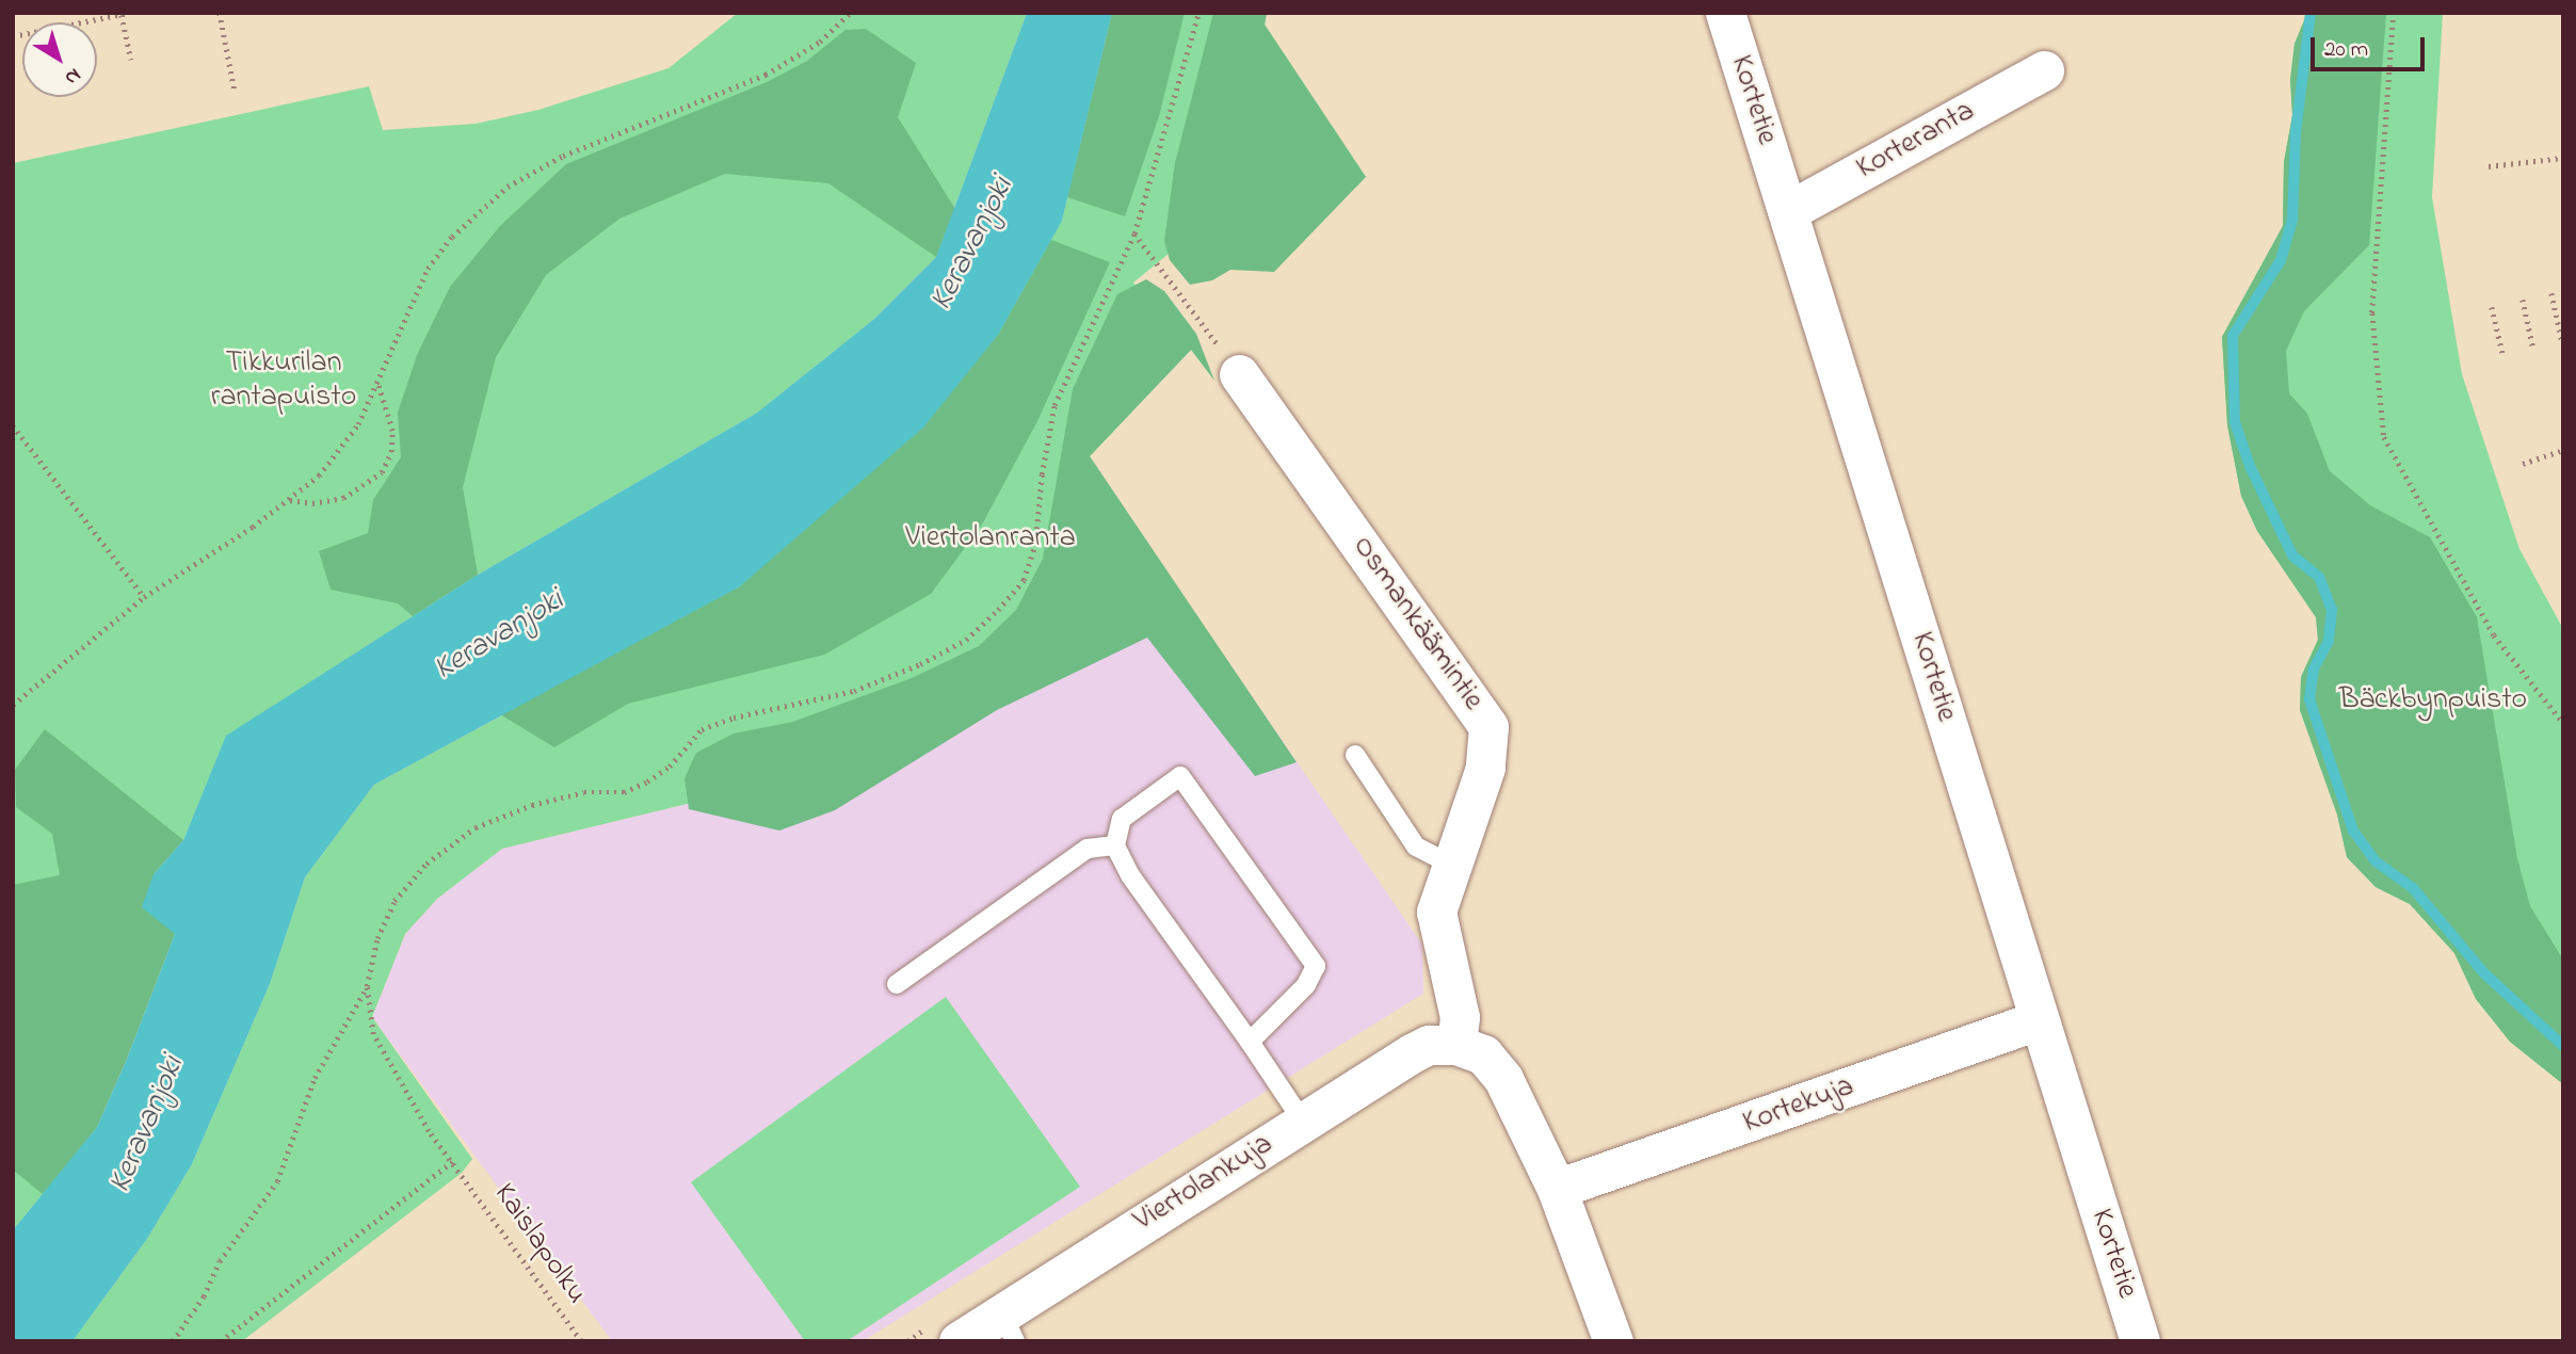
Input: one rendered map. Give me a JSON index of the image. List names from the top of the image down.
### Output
{
  "streets": {
    "street": [
      "Kortetie",
      "Korteranta",
      "Osmankäämintie",
      "Kortekuja",
      "Viertolankuja"
    ],
    "path": ["Kaislapolku"]
  },
  "crossings": [
    ["Kortetie", "Korteranta"],
    ["Kortetie", "Kortekuja"],
    ["Osmankäämintie", "Viertolankuja"]
  ],
  "water": ["Keravanjoki"],
  "parks": ["Tikkurilan rantapuisto", "Viertolanranta", "Bäckbynpuisto"],
  "scale_bar": "20 m",
  "north": "bottom right"
}
